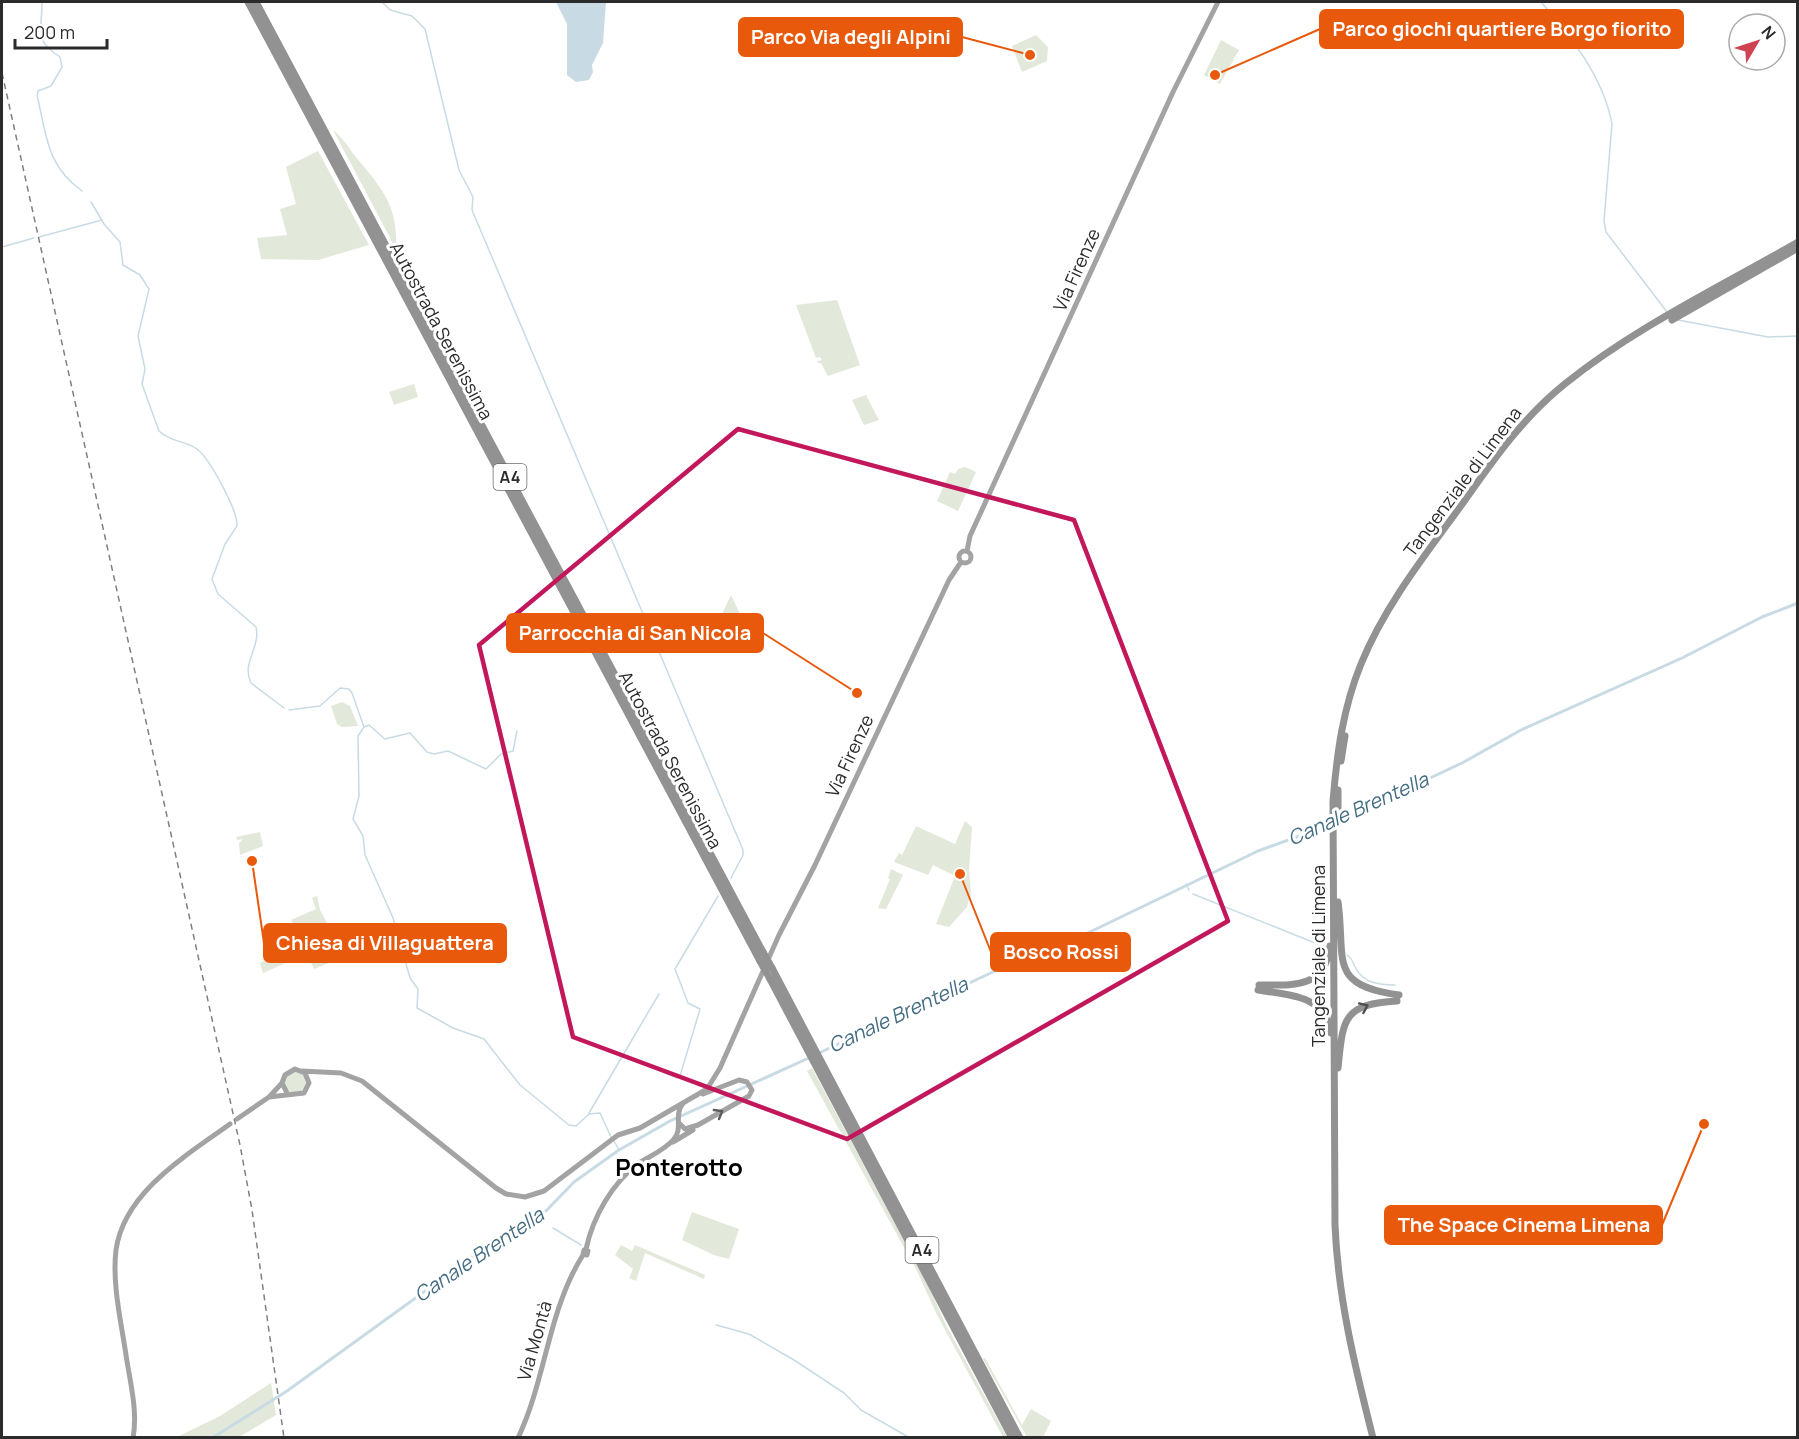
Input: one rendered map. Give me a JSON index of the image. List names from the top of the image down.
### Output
{
  "streets": {
    "highway": ["Autostrada Serenissima", "A4", "Tangenziale di Limena"],
    "main road": ["Via Firenze", "Via Montà"]
  },
  "crossings": [
    ["Via Firenze", "Autostrada Serenissima"]
  ],
  "districts": ["Ponterotto"],
  "water": ["Canale Brentella"],
  "places": [
    "Parco Via degli Alpini",
    "Parco giochi quartiere Borgo fiorito",
    "Parrocchia di San Nicola",
    "Chiesa di Villaguattera",
    "Bosco Rossi",
    "The Space Cinema Limena"
  ],
  "scale_bar": "200 m",
  "north": "top right"
}
